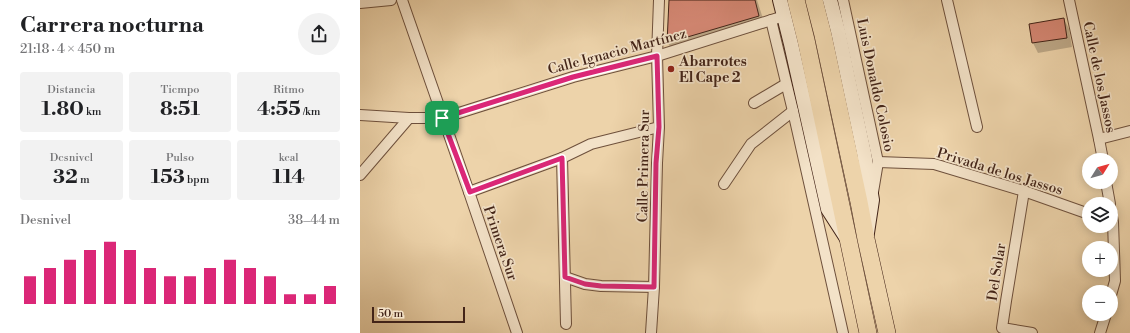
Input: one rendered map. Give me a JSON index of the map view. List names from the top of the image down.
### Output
{
  "streets": {
    "street": [
      "Calle Ignacio Martínez",
      "Calle de los Jassos",
      "Luis Donaldo Colosio",
      "Calle Primera Sur",
      "Privada de los Jassos",
      "Primera Sur",
      "Del Solar"
    ]
  },
  "crossings": [
    ["Calle Ignacio Martínez", "Calle Primera Sur"],
    ["Calle Ignacio Martínez", "Primera Sur"],
    ["Luis Donaldo Colosio", "Privada de los Jassos"],
    ["Privada de los Jassos", "Del Solar"]
  ],
  "places": ["Abarrotes El Cape 2"],
  "scale_bar": "50 m",
  "north": "top right",
  "page": {
    "heading": ["Carrera nocturna", "21:18 · 4 × 450 m"],
    "stats": [
      ["Distancia", "1.80 km"],
      ["Tiempo", "8:51"],
      ["Ritmo", "4:55 /km"],
      ["Desnivel", "32 m"],
      ["Pulso", "153 bpm"],
      ["kcal", "114"]
    ],
    "map_buttons": ["+", "−"],
    "chart": ["Desnivel", "38–44 m"],
    "scale": "50 m"
  }
}
